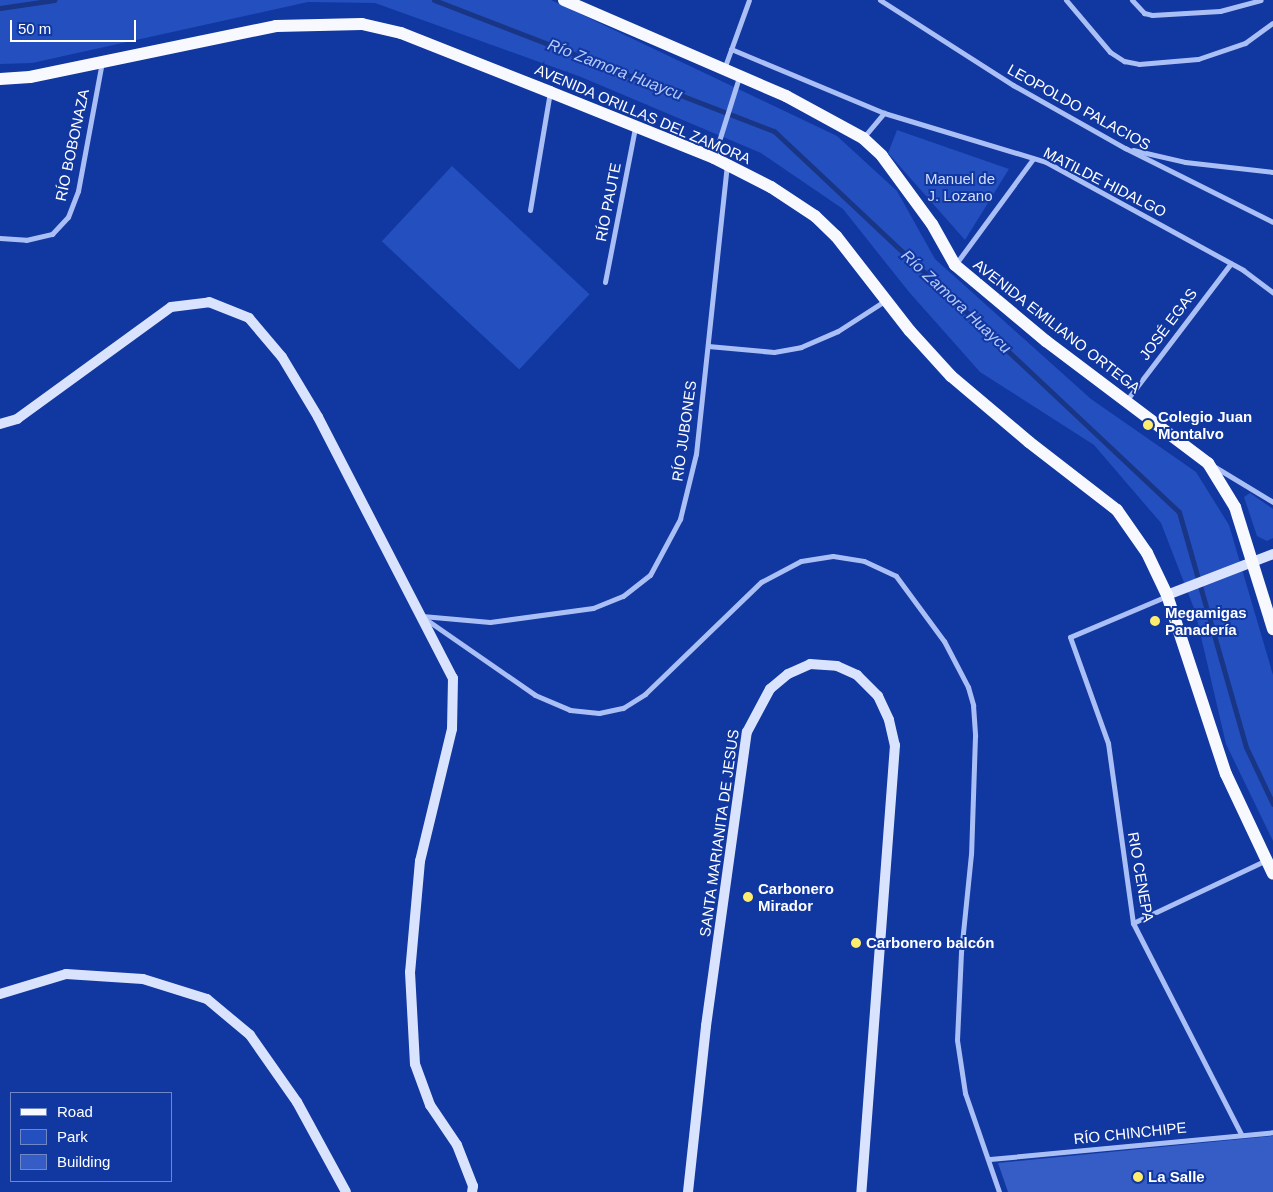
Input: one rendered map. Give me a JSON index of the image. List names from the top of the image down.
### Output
{
  "streets": {
    "main road": ["AVENIDA ORILLAS DEL ZAMORA", "AVENIDA EMILIANO ORTEGA"],
    "street": [
      "LEOPOLDO PALACIOS",
      "RÍO BOBONAZA",
      "MATILDE HIDALGO",
      "RÍO PAUTE",
      "JOSÉ EGAS",
      "RÍO JUBONES",
      "SANTA MARIANITA DE JESUS",
      "RIO CENEPA",
      "RÍO CHINCHIPE"
    ]
  },
  "crossings": [
    ["AVENIDA ORILLAS DEL ZAMORA", "RÍO BOBONAZA"],
    ["AVENIDA ORILLAS DEL ZAMORA", "RÍO PAUTE"],
    ["AVENIDA ORILLAS DEL ZAMORA", "RÍO JUBONES"],
    ["AVENIDA ORILLAS DEL ZAMORA", "RIO CENEPA"],
    ["MATILDE HIDALGO", "JOSÉ EGAS"],
    ["JOSÉ EGAS", "AVENIDA EMILIANO ORTEGA"],
    ["RIO CENEPA", "RÍO CHINCHIPE"]
  ],
  "water": ["Río Zamora Huaycu"],
  "parks": ["Manuel de J. Lozano"],
  "places": [
    "Colegio Juan Montalvo",
    "Megamigas Panadería",
    "Carbonero Mirador",
    "Carbonero balcón",
    "La Salle"
  ],
  "legend": ["Road", "Park", "Building"],
  "scale_bar": "50 m"
}
